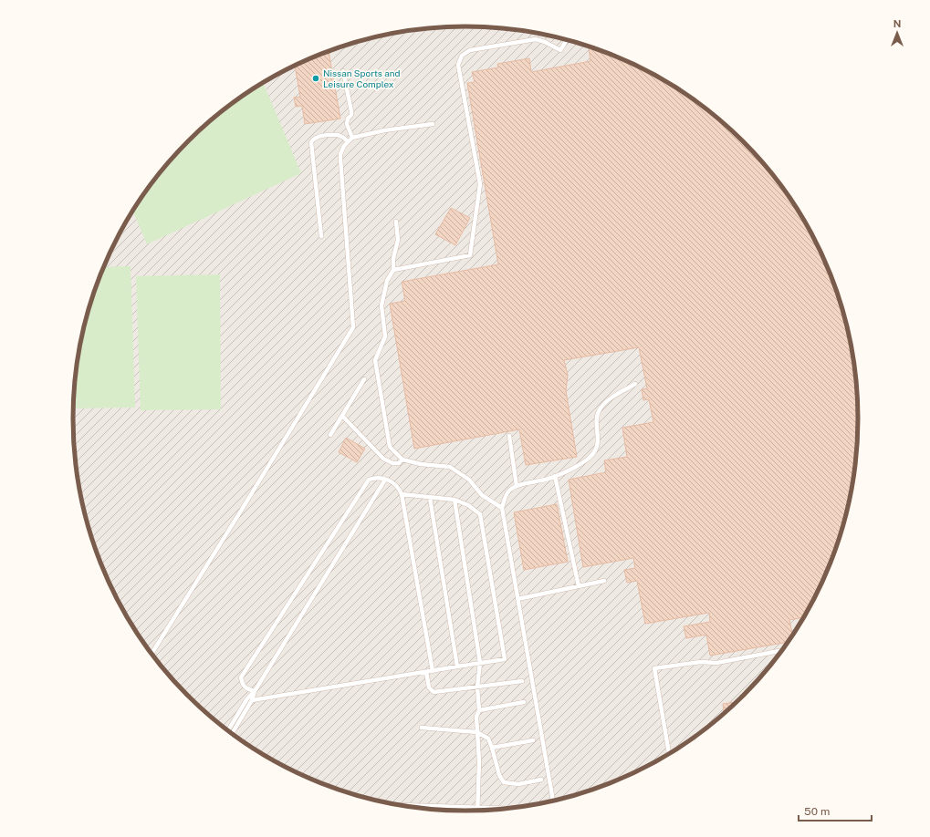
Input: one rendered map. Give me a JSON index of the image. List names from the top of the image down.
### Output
{
  "places": ["Nissan Sports and Leisure Complex"],
  "scale_bar": "50 m",
  "north": "top"
}
